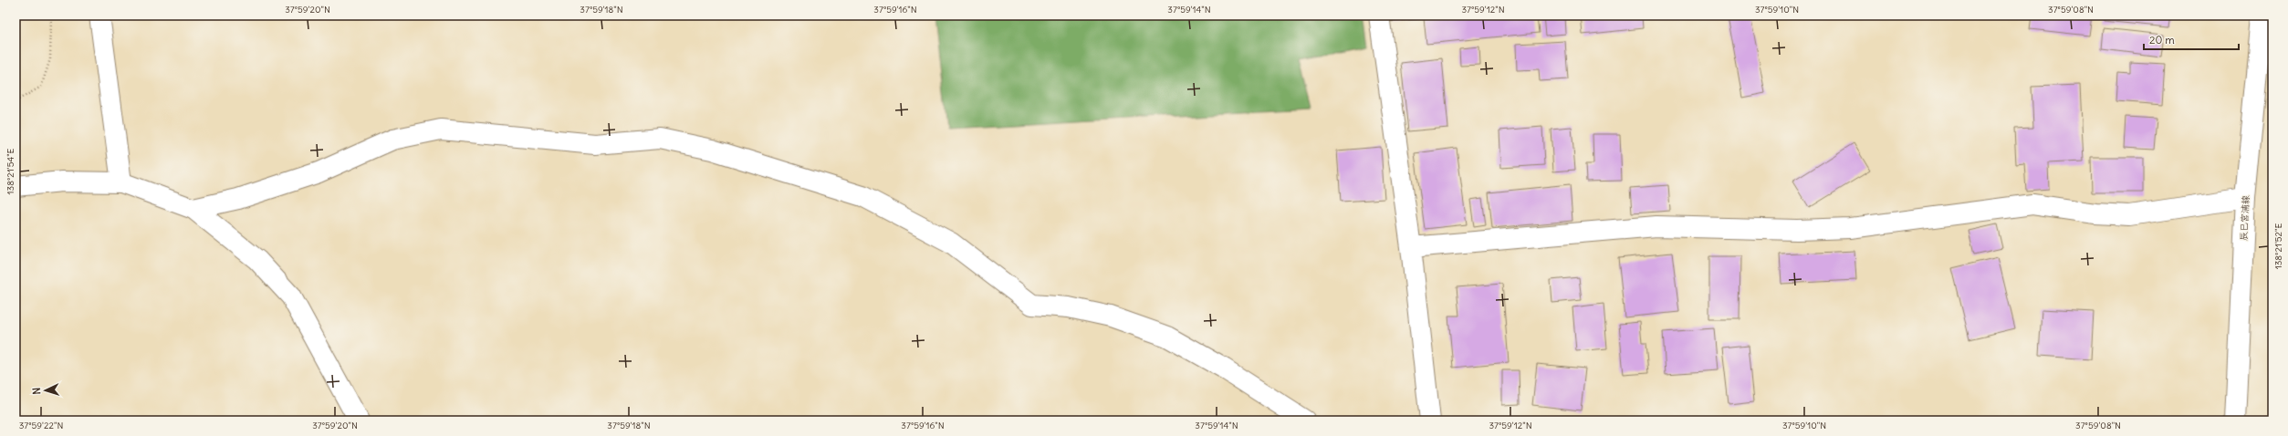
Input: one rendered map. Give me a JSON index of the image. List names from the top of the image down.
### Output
{
  "streets": {
    "street": ["辰巳宮浦線"]
  },
  "scale_bar": "20 m",
  "north": "left",
  "coordinates": [
    "37°59'20\"N",
    "37°59'18\"N",
    "37°59'16\"N",
    "37°59'14\"N",
    "37°59'12\"N",
    "37°59'10\"N",
    "37°59'08\"N",
    "138°21'54\"E",
    "138°21'52\"E",
    "37°59'22\"N"
  ]
}
